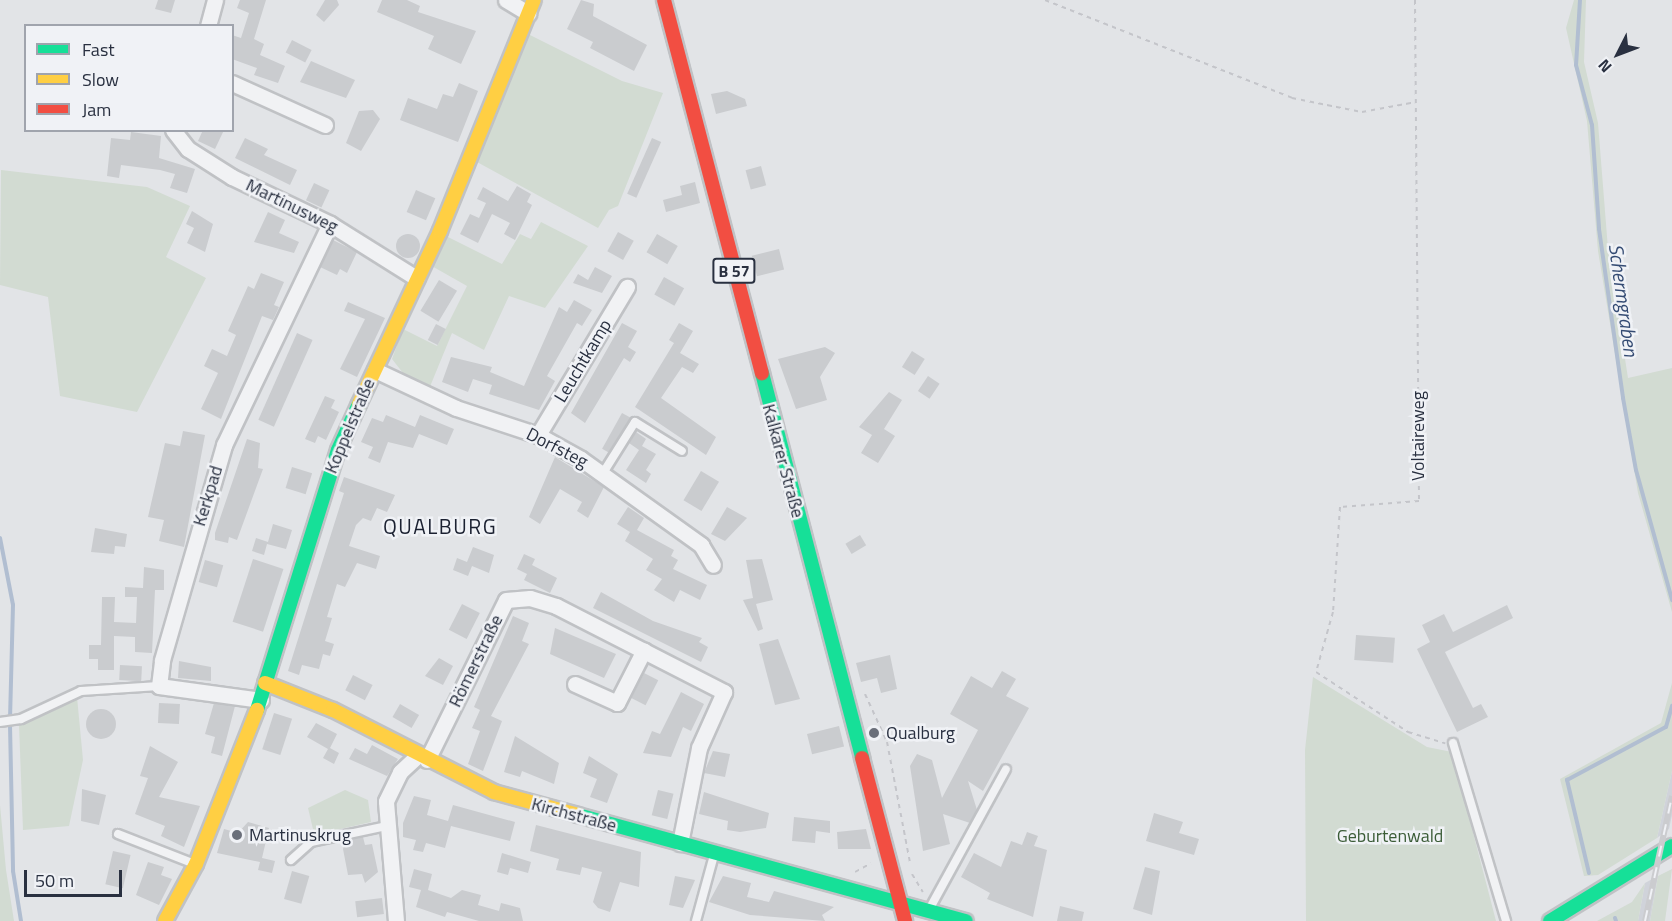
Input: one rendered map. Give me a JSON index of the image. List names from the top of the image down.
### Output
{
  "streets": {
    "street": [
      "Martinusweg",
      "B 57",
      "Leuchtkamp",
      "Koppelstraße",
      "Dorfsteg",
      "Kalkarer Straße",
      "Kerkpad",
      "Römerstraße",
      "Kirchstraße"
    ],
    "path": ["Voltaireweg"]
  },
  "crossings": [
    ["Martinusweg", "Koppelstraße"],
    ["Martinusweg", "Kerkpad"],
    ["Leuchtkamp", "Dorfsteg"],
    ["Koppelstraße", "Dorfsteg"],
    ["Koppelstraße", "Kirchstraße"],
    ["Kalkarer Straße", "Kirchstraße"],
    ["Römerstraße", "Kirchstraße"]
  ],
  "districts": ["QUALBURG"],
  "water": ["Schermgraben"],
  "parks": ["Geburtenwald"],
  "places": ["Qualburg", "Martinuskrug"],
  "legend": ["Fast", "Slow", "Jam"],
  "scale_bar": "50 m",
  "north": "bottom left"
}
